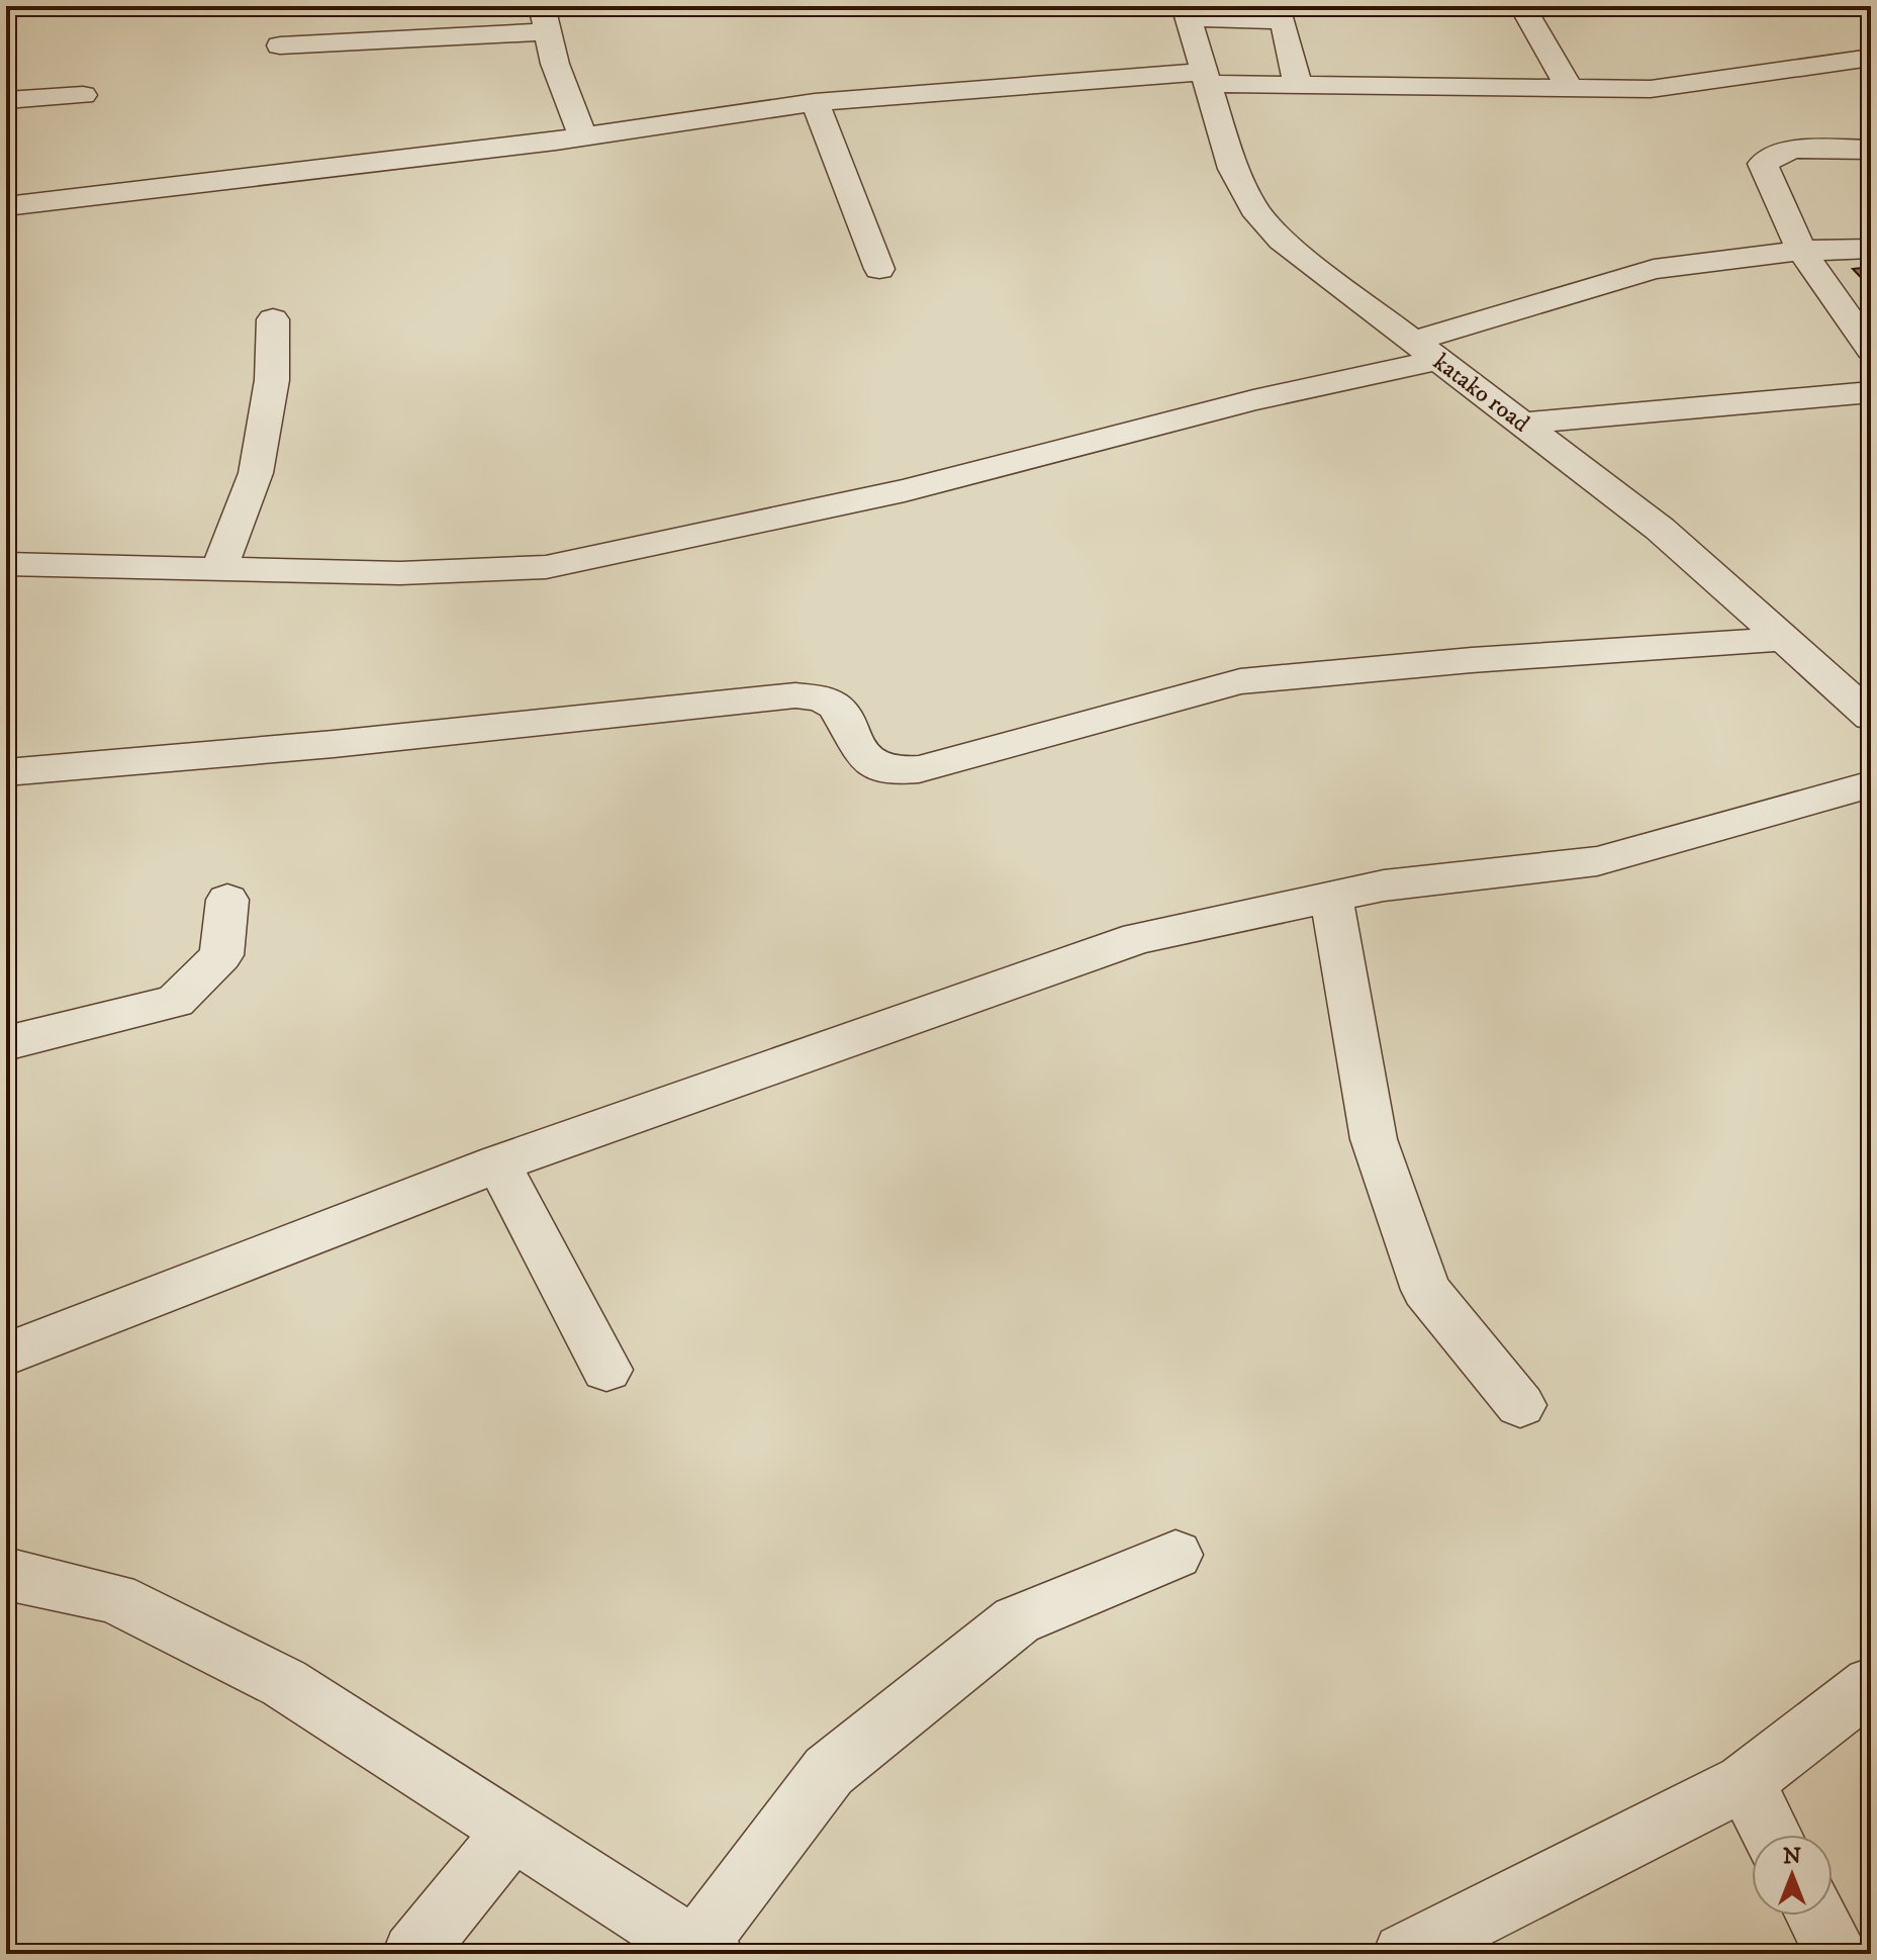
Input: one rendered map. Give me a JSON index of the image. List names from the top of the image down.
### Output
{
  "streets": {
    "street": ["katako road"]
  },
  "north": "top"
}
